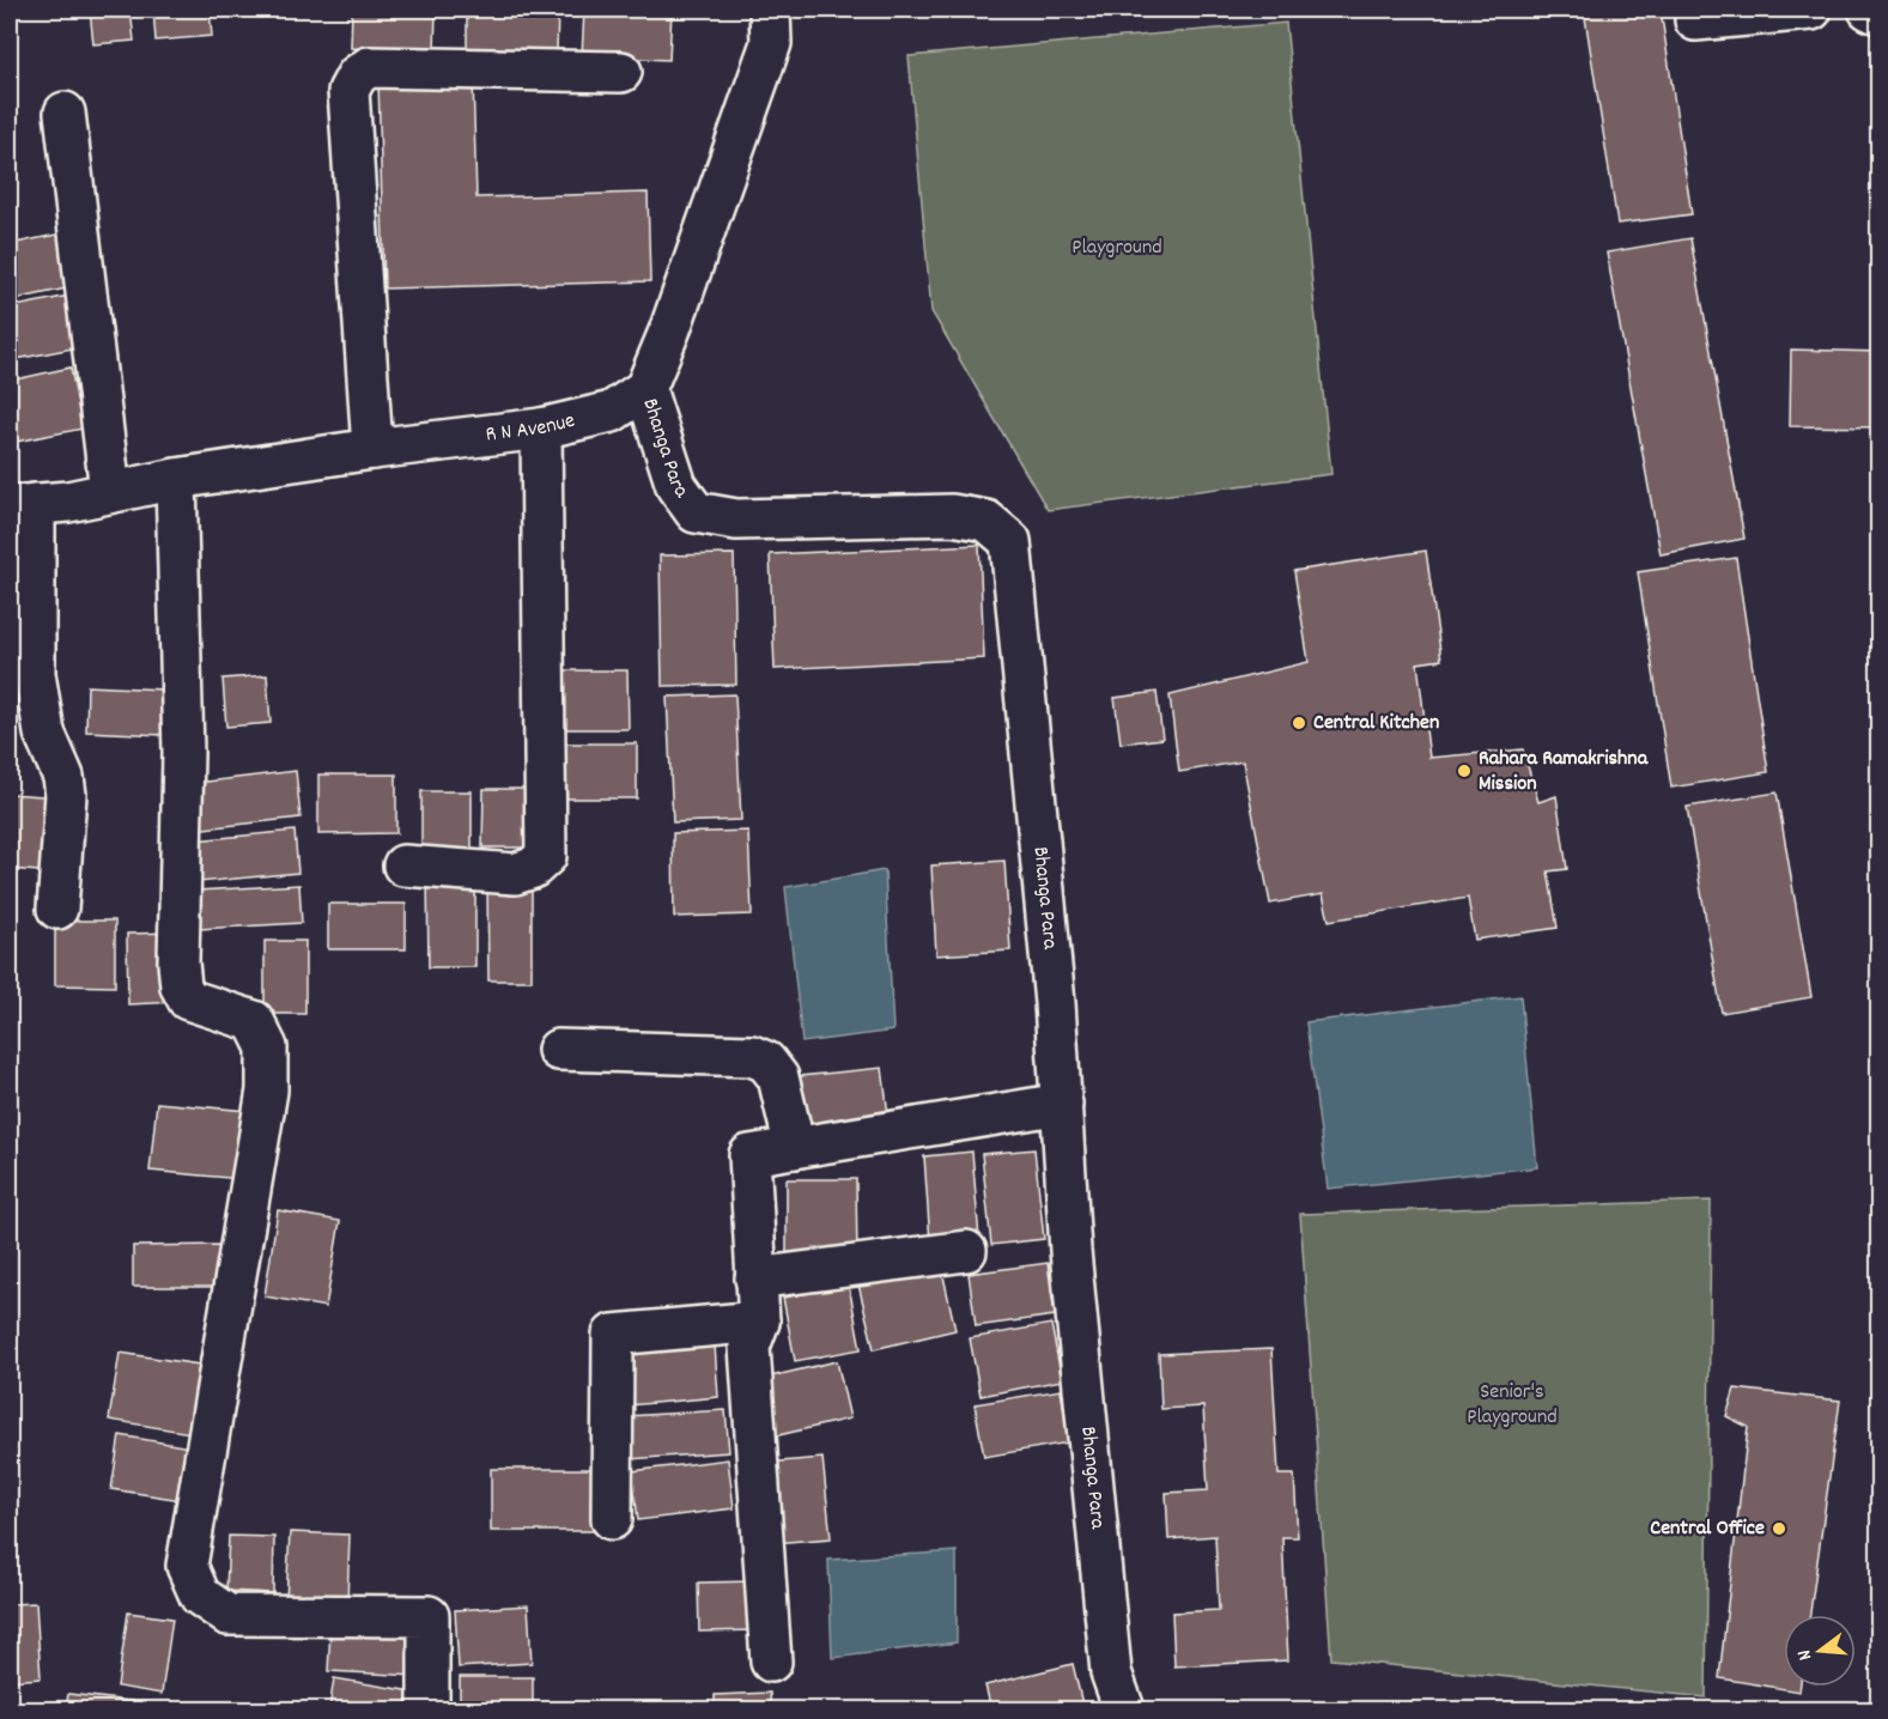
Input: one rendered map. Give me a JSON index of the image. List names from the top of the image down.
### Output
{
  "streets": {
    "street": ["R N Avenue", "Bhanga Para"]
  },
  "crossings": [
    ["R N Avenue", "Bhanga Para"]
  ],
  "parks": ["Playground", "Senior's Playground"],
  "places": ["Central Kitchen", "Rahara Ramakrishna Mission", "Central Office"],
  "north": "left"
}
